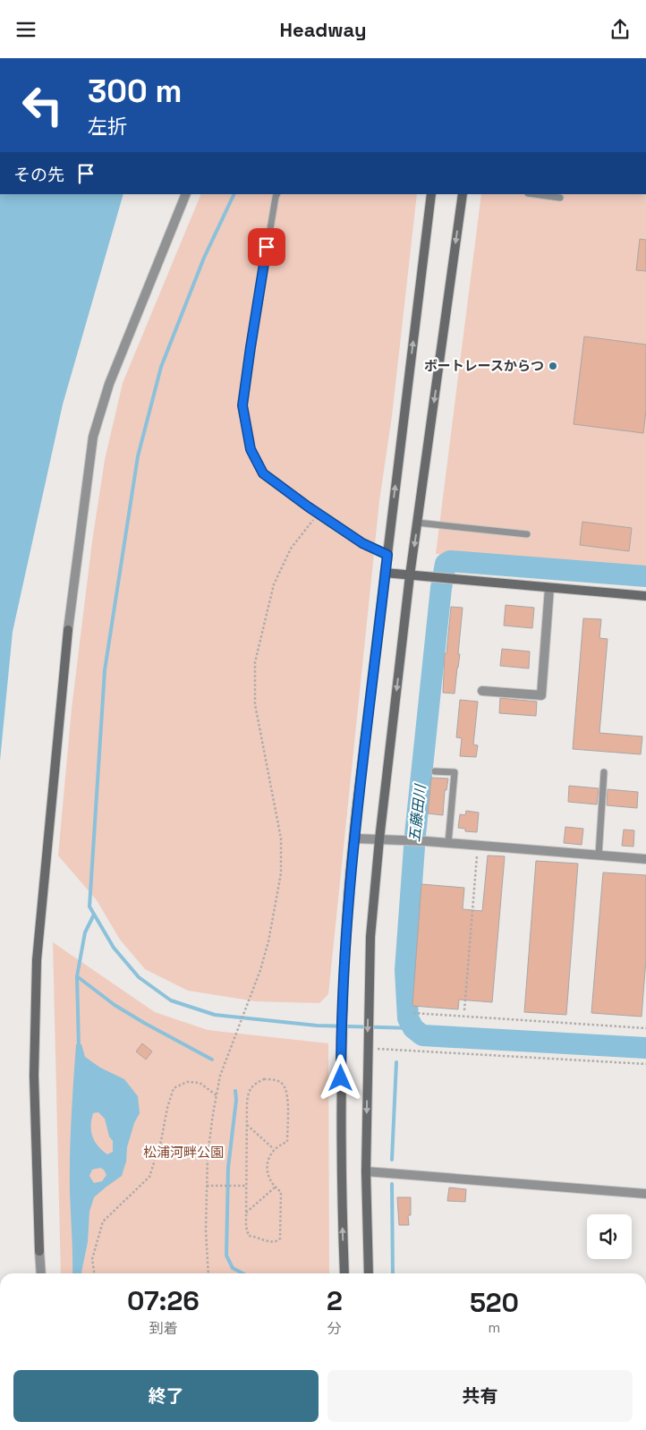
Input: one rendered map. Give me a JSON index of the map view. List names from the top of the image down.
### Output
{
  "water": ["五藤田川"],
  "parks": ["松浦河畔公園"],
  "places": ["ボートレースからつ"],
  "page": {
    "header": "Headway",
    "turn": ["300 m", "左折"],
    "then": "その先",
    "eta": [
      "07:26",
      "到着",
      "2",
      "分",
      "520",
      "m"
    ],
    "buttons": ["終了", "共有"]
  }
}
